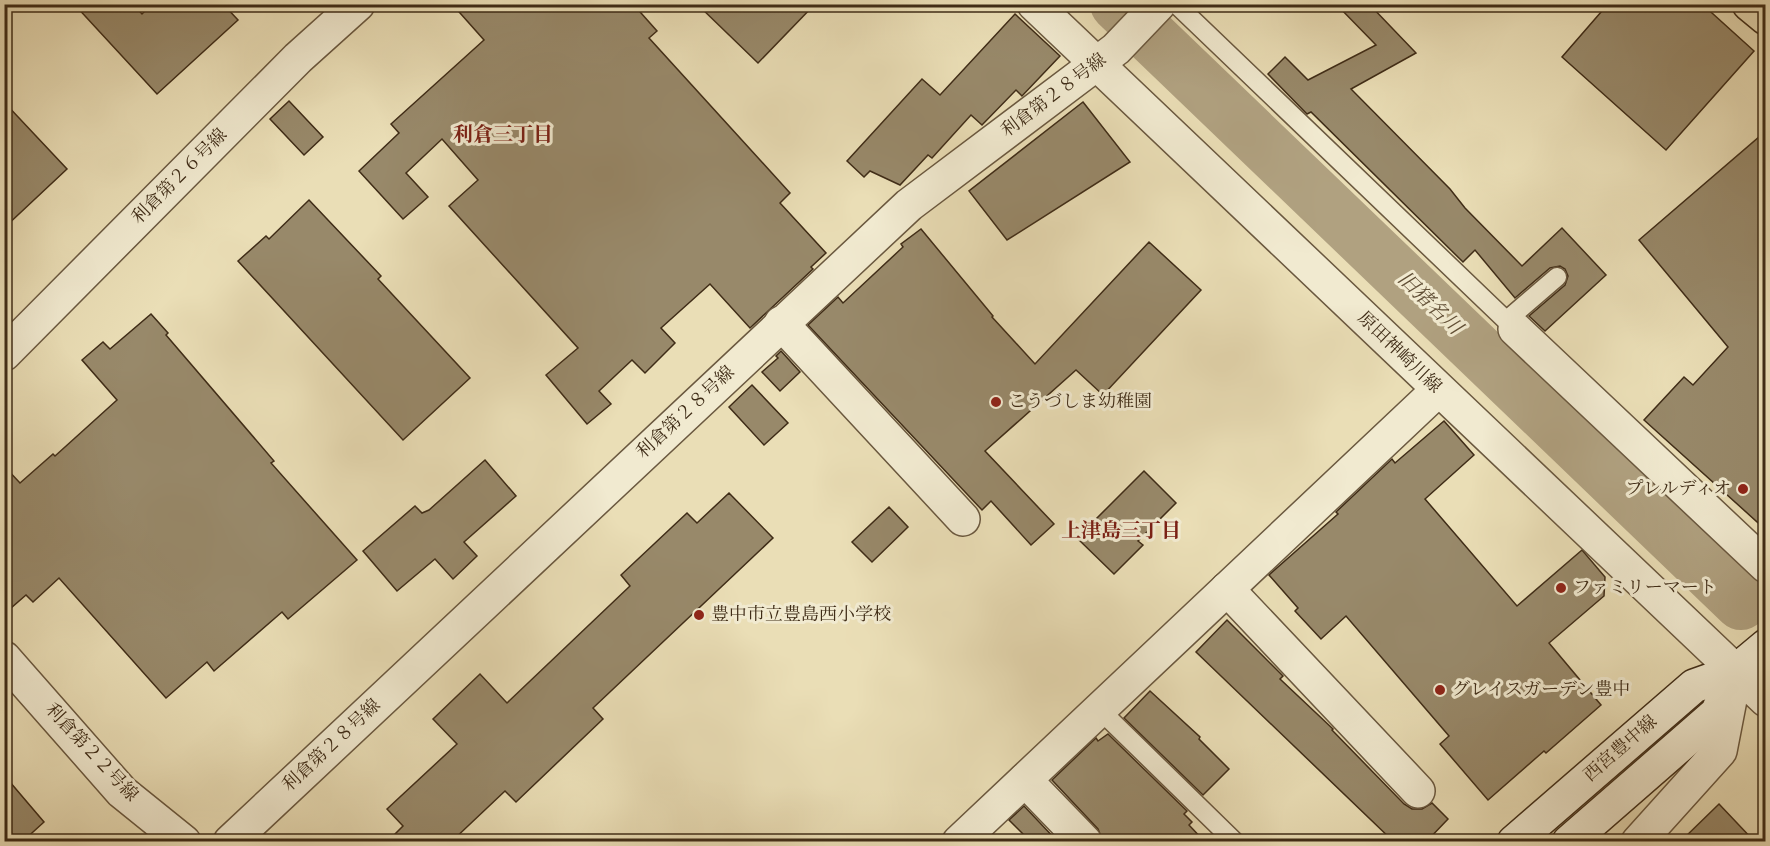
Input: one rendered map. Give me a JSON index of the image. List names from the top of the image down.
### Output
{
  "streets": {
    "street": [
      "利倉第２８号線",
      "利倉第２６号線",
      "原田神崎川線",
      "西宮豊中線",
      "利倉第２２号線"
    ]
  },
  "crossings": [
    ["利倉第２８号線", "原田神崎川線"],
    ["原田神崎川線", "西宮豊中線"]
  ],
  "districts": ["利倉三丁目", "上津島三丁目"],
  "water": ["旧猪名川"],
  "places": [
    "こうづしま幼稚園",
    "プレルディオ",
    "ファミリーマート",
    "豊中市立豊島西小学校",
    "グレイスガーデン豊中"
  ]
}
